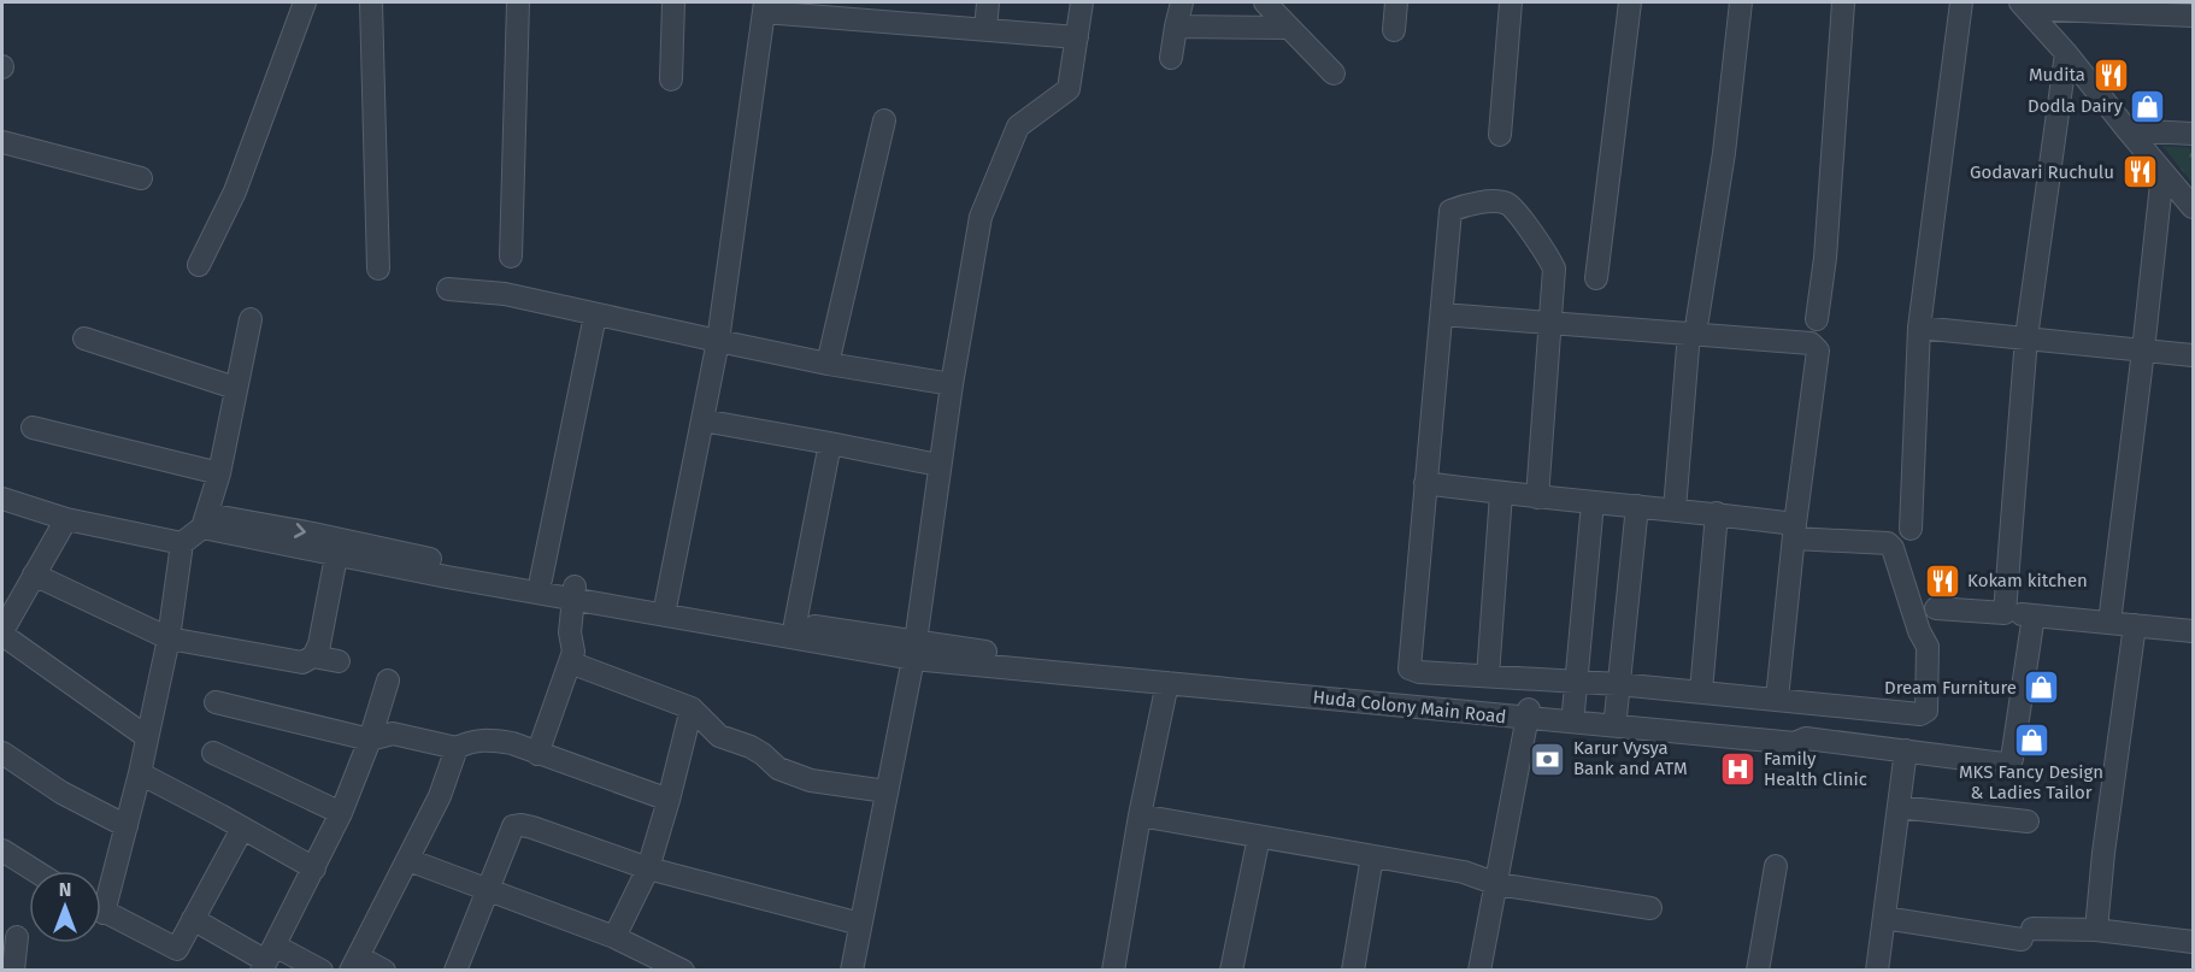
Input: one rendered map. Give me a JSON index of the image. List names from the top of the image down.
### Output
{
  "streets": {
    "street": ["Huda Colony Main Road"]
  },
  "places": {
    "restaurant": ["Mudita", "Godavari Ruchulu", "Kokam kitchen"],
    "shop": ["Dodla Dairy", "Dream Furniture", "MKS Fancy Design & Ladies Tailor"],
    "bank": ["Karur Vysya Bank and ATM"],
    "hospital": ["Family Health Clinic"]
  },
  "north": "top"
}
